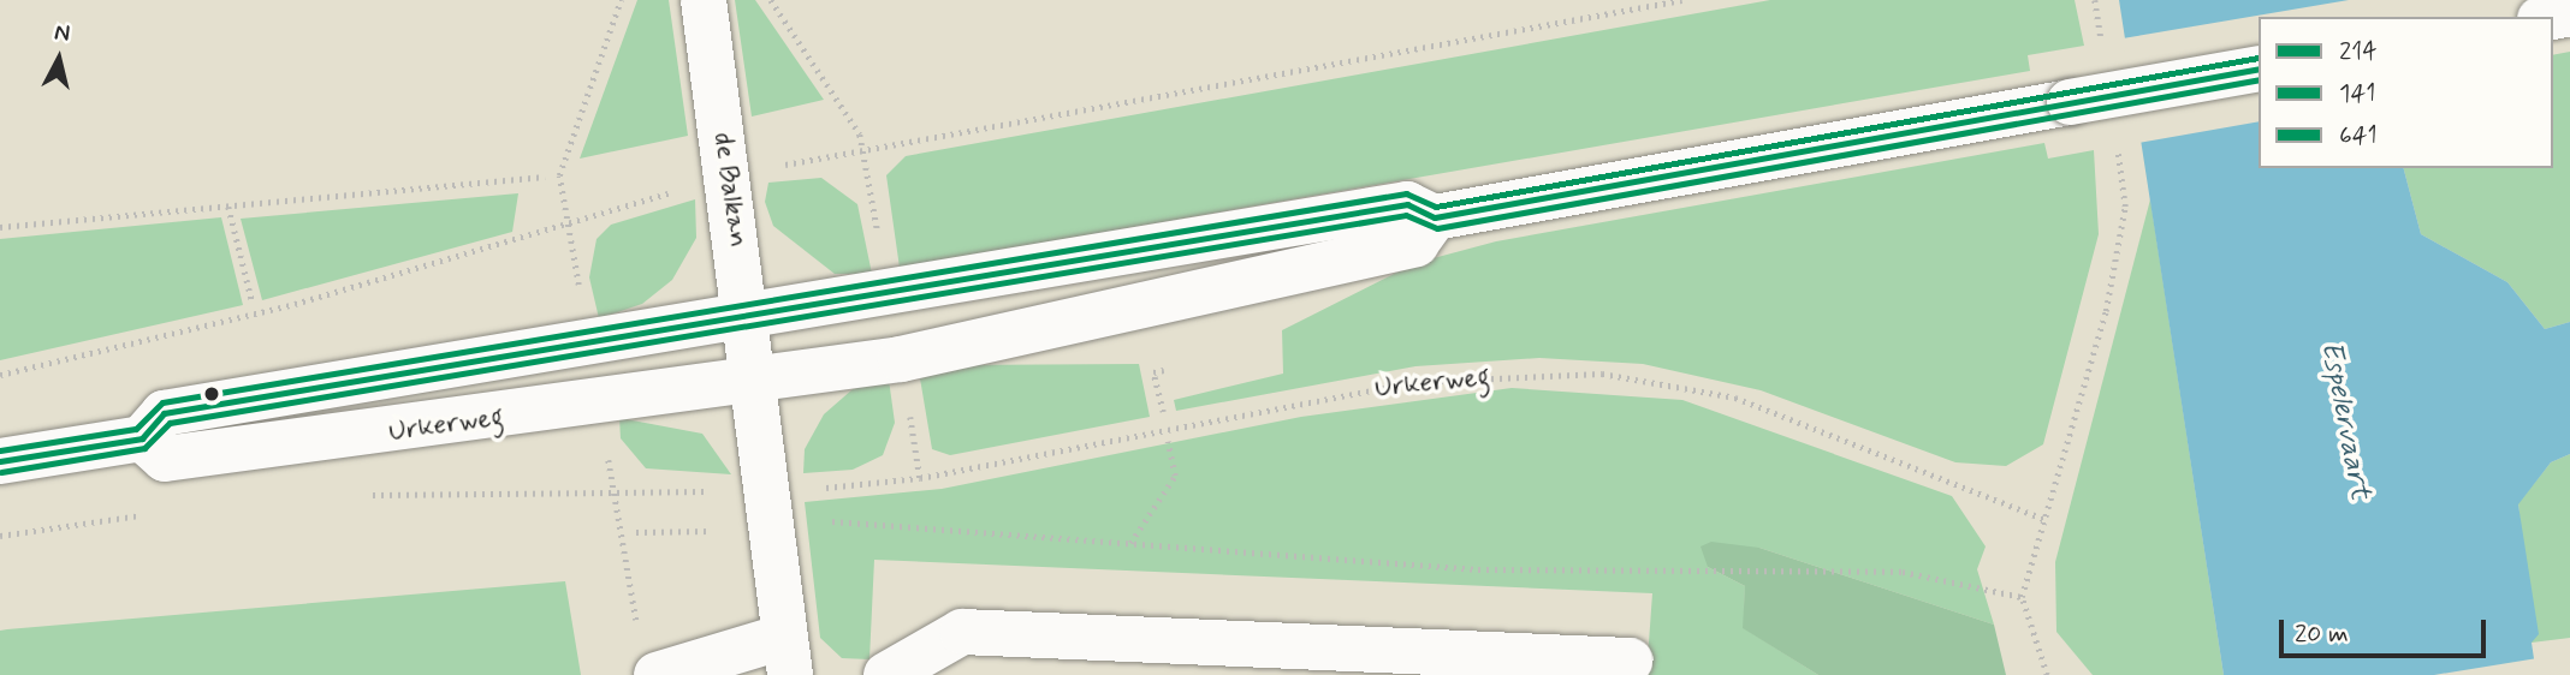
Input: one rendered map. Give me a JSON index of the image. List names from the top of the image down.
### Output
{
  "streets": {
    "main road": ["de Balkan", "Urkerweg"]
  },
  "crossings": [
    ["de Balkan", "Urkerweg"]
  ],
  "water": ["Espelervaart"],
  "lines": ["transit line 641", "transit line 214", "transit line 141"],
  "legend": ["214", "141", "641"],
  "scale_bar": "20 m",
  "north": "top"
}
